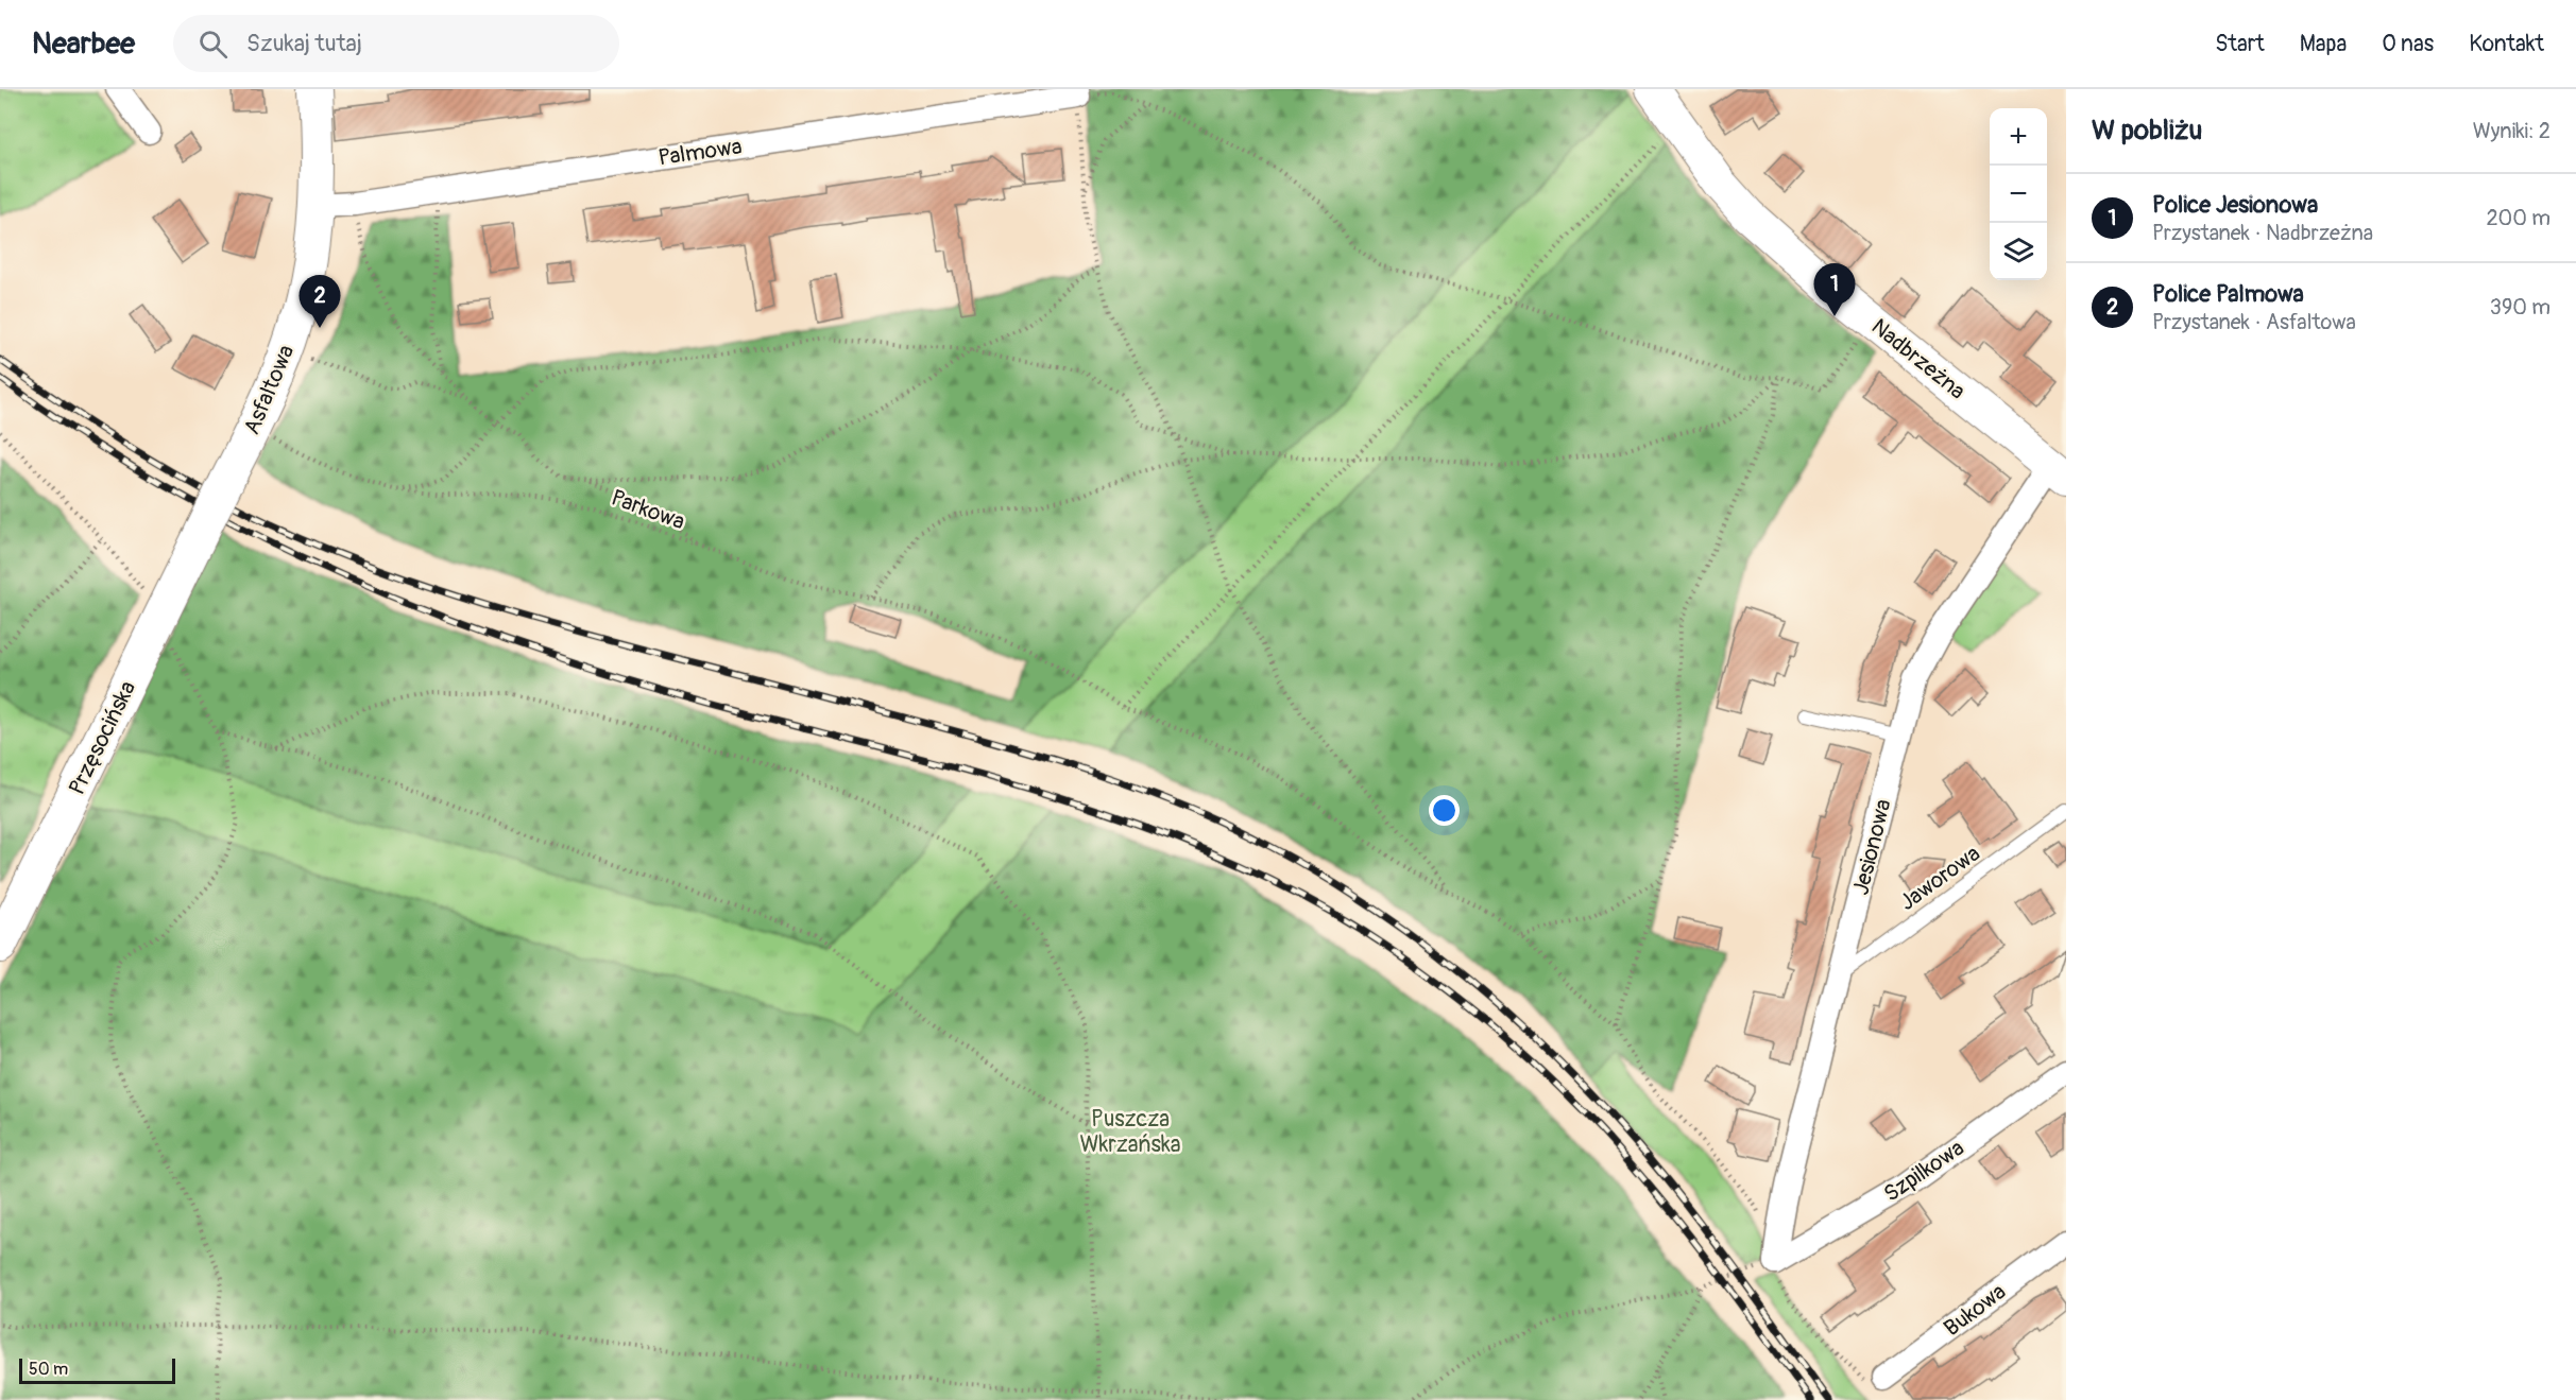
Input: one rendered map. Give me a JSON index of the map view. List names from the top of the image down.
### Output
{
  "streets": {
    "street": [
      "Palmowa",
      "Nadbrzeżna",
      "Asfaltowa",
      "Przęsocińska",
      "Jesionowa",
      "Szpilkowa",
      "Bukowa"
    ],
    "lane": ["Jaworowa"],
    "path": ["Parkowa"]
  },
  "crossings": [
    ["Palmowa", "Asfaltowa"],
    ["Nadbrzeżna", "Jesionowa"],
    ["Asfaltowa", "Parkowa"],
    ["Asfaltowa", "Przęsocińska"],
    ["Jesionowa", "Jaworowa"],
    ["Jesionowa", "Szpilkowa"]
  ],
  "parks": ["Puszcza Wkrzańska"],
  "scale_bar": "50 m",
  "page": {
    "header": "Nearbee",
    "search": "Szukaj tutaj",
    "nav": [
      "Start",
      "Mapa",
      "O nas",
      "Kontakt"
    ],
    "heading": ["W pobliżu", "Wyniki: 2"],
    "map_buttons": ["+", "−"],
    "list": [
      {
        "mark": "1",
        "name": "Police Jesionowa",
        "note": "Przystanek · Nadbrzeżna",
        "value": "200 m"
      },
      {
        "mark": "2",
        "name": "Police Palmowa",
        "note": "Przystanek · Asfaltowa",
        "value": "390 m"
      }
    ],
    "pins": ["1", "2"],
    "scale": "50 m"
  }
}
